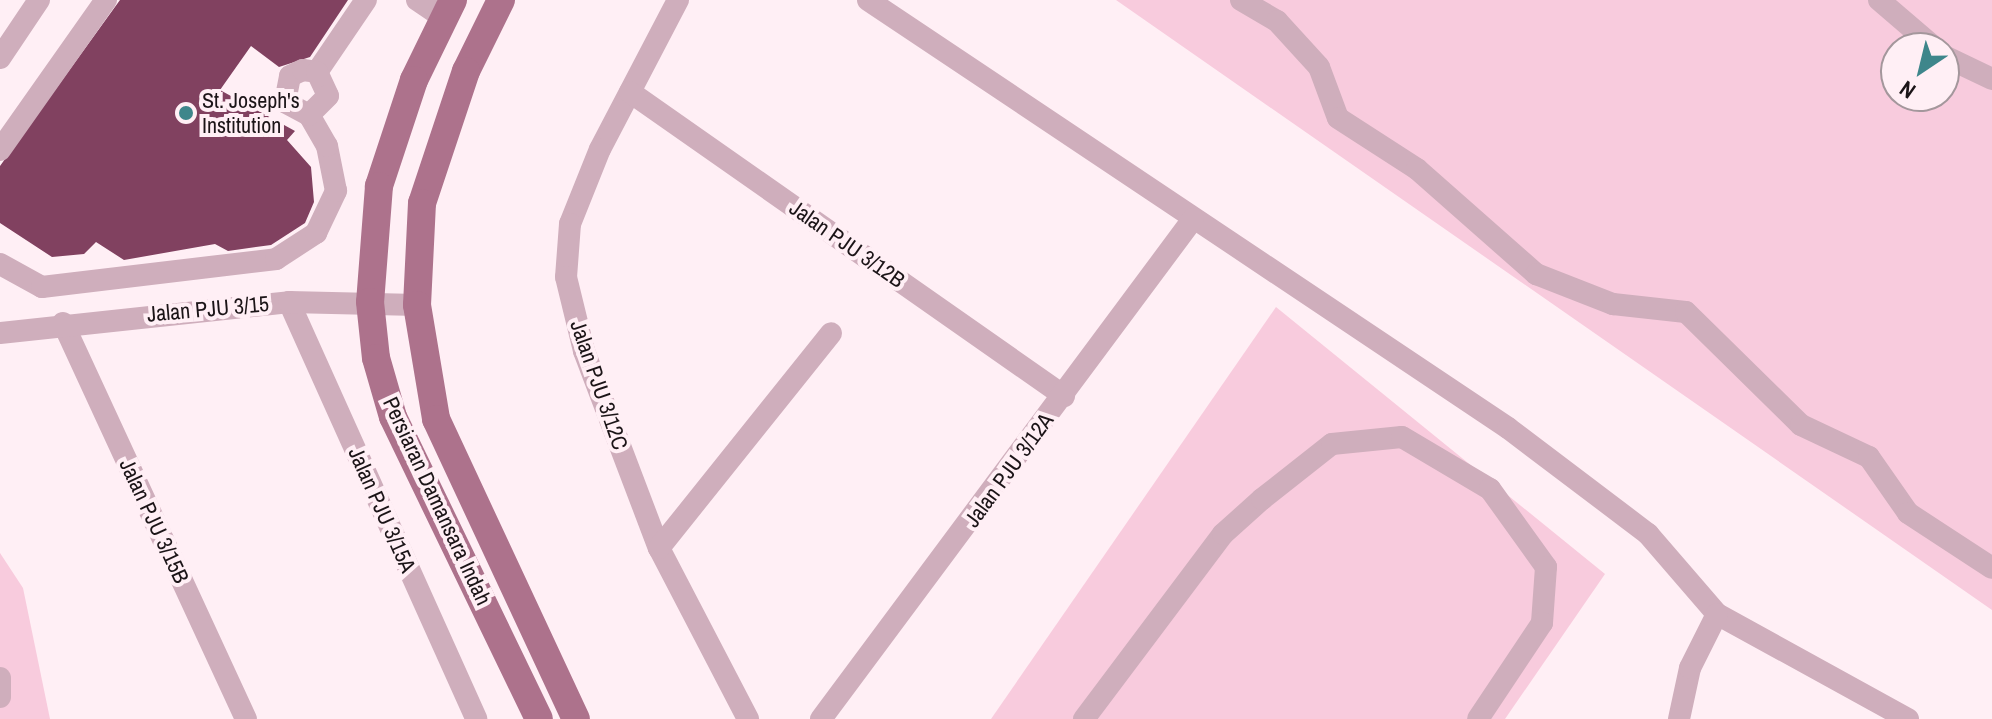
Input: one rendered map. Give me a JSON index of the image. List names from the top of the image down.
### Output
{
  "streets": {
    "main road": ["Persiaran Damansara Indah"],
    "street": [
      "Jalan PJU 3/12B",
      "Jalan PJU 3/15",
      "Jalan PJU 3/12C",
      "Jalan PJU 3/12A",
      "Jalan PJU 3/15A",
      "Jalan PJU 3/15B"
    ]
  },
  "crossings": [
    ["Jalan PJU 3/12B", "Jalan PJU 3/12C"],
    ["Jalan PJU 3/12B", "Jalan PJU 3/12A"],
    ["Jalan PJU 3/15", "Persiaran Damansara Indah"],
    ["Jalan PJU 3/15", "Jalan PJU 3/15A"],
    ["Jalan PJU 3/15", "Jalan PJU 3/15B"]
  ],
  "places": ["St. Joseph's Institution"],
  "north": "bottom left"
}
